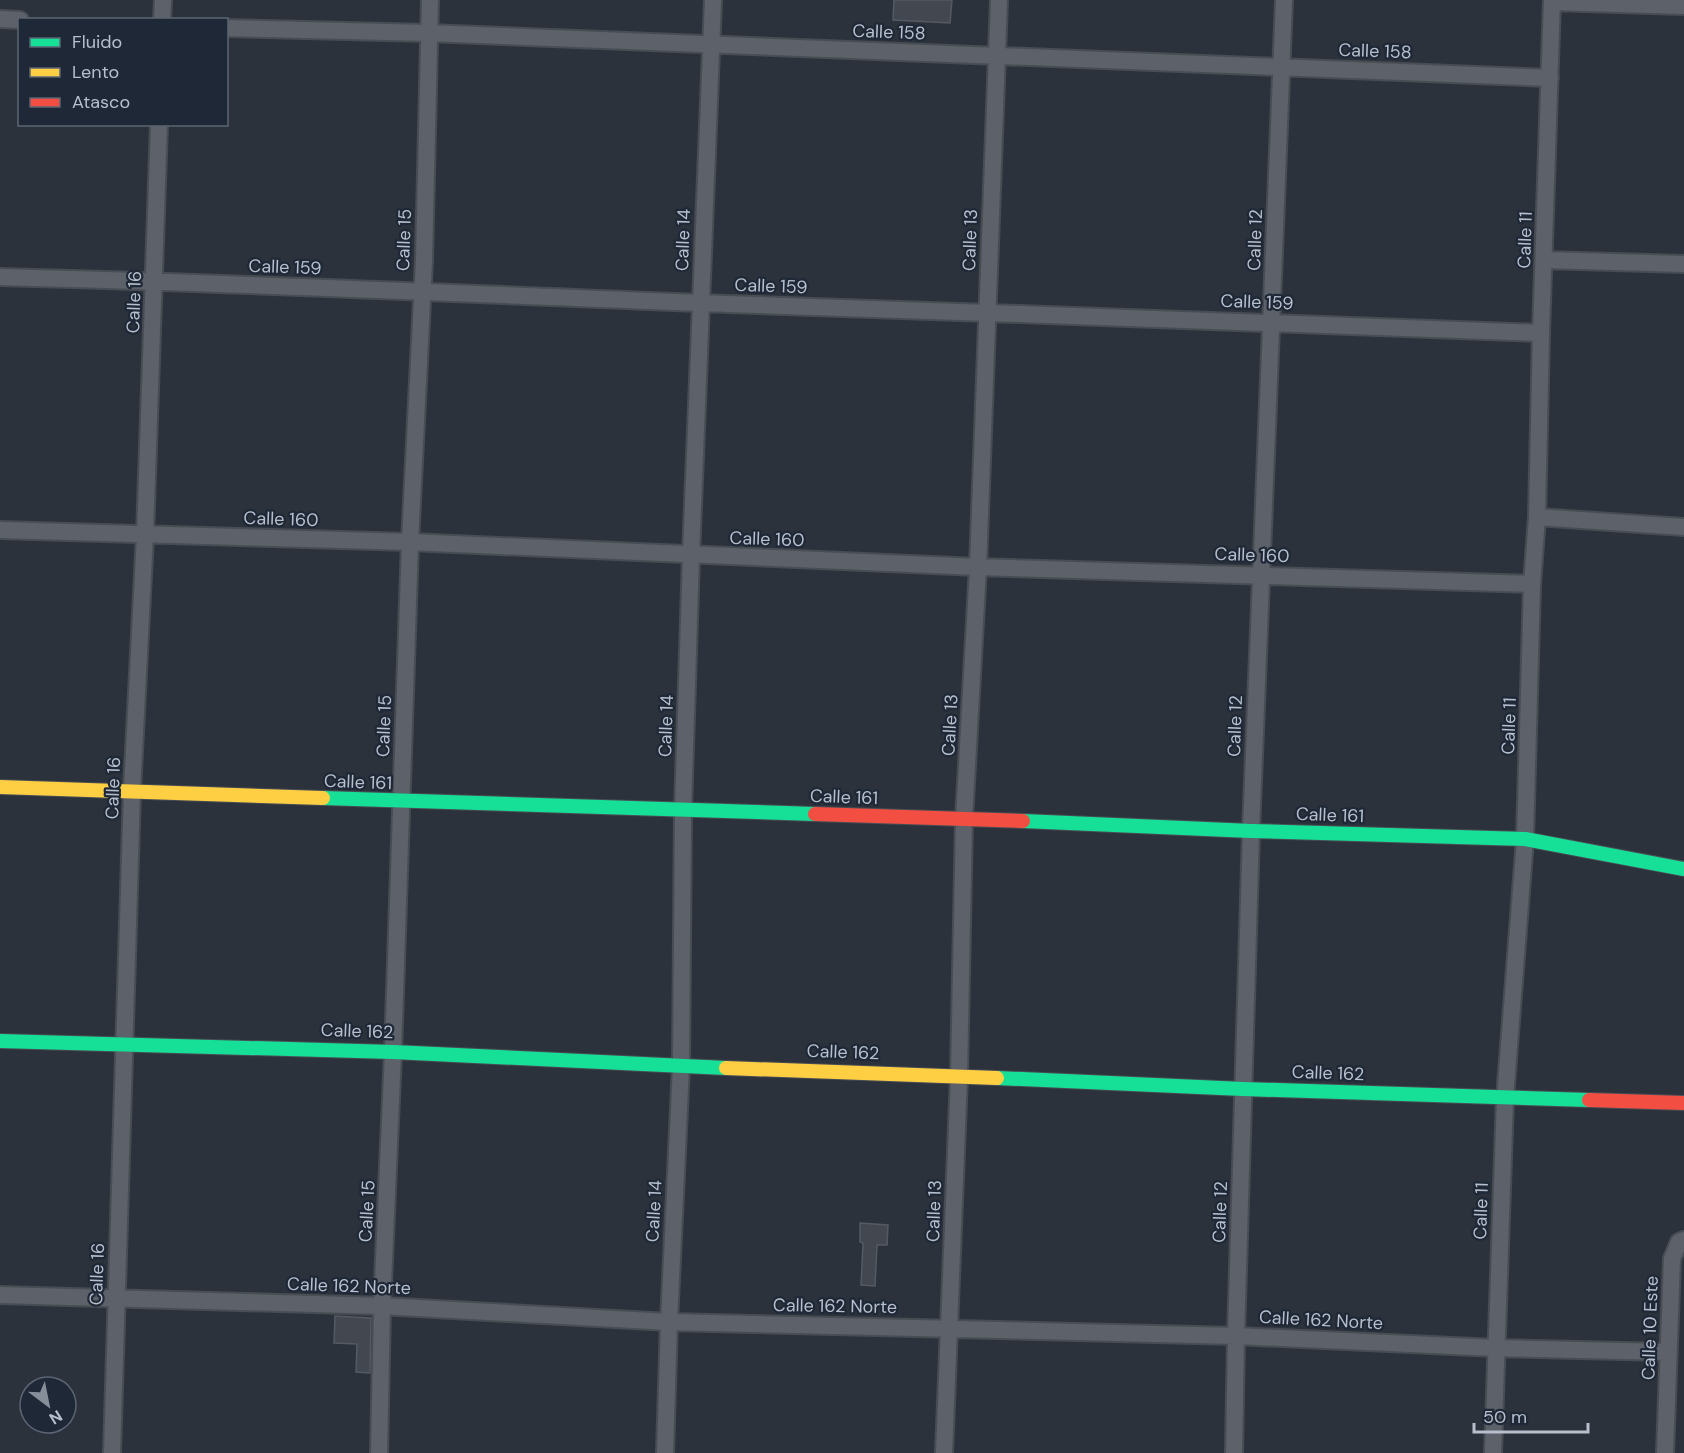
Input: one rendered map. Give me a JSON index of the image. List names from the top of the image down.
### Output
{
  "streets": {
    "street": [
      "Calle 158",
      "Calle 15",
      "Calle 14",
      "Calle 13",
      "Calle 12",
      "Calle 11",
      "Calle 159",
      "Calle 16",
      "Calle 160",
      "Calle 161",
      "Calle 162",
      "Calle 162 Norte",
      "Calle 10 Este"
    ]
  },
  "crossings": [
    ["Calle 158", "Calle 15"],
    ["Calle 158", "Calle 14"],
    ["Calle 158", "Calle 13"],
    ["Calle 158", "Calle 12"],
    ["Calle 158", "Calle 11"],
    ["Calle 15", "Calle 159"],
    ["Calle 15", "Calle 160"],
    ["Calle 15", "Calle 161"],
    ["Calle 15", "Calle 162"],
    ["Calle 15", "Calle 162 Norte"],
    ["Calle 14", "Calle 159"],
    ["Calle 14", "Calle 160"],
    ["Calle 14", "Calle 161"],
    ["Calle 14", "Calle 162"],
    ["Calle 14", "Calle 162 Norte"],
    ["Calle 13", "Calle 159"],
    ["Calle 13", "Calle 160"],
    ["Calle 13", "Calle 161"],
    ["Calle 13", "Calle 162"],
    ["Calle 13", "Calle 162 Norte"],
    ["Calle 12", "Calle 159"],
    ["Calle 12", "Calle 160"],
    ["Calle 12", "Calle 161"],
    ["Calle 12", "Calle 162"],
    ["Calle 12", "Calle 162 Norte"],
    ["Calle 11", "Calle 159"],
    ["Calle 11", "Calle 160"],
    ["Calle 11", "Calle 161"],
    ["Calle 11", "Calle 162"],
    ["Calle 11", "Calle 162 Norte"],
    ["Calle 159", "Calle 16"],
    ["Calle 16", "Calle 160"],
    ["Calle 16", "Calle 161"],
    ["Calle 16", "Calle 162"],
    ["Calle 16", "Calle 162 Norte"],
    ["Calle 162 Norte", "Calle 10 Este"]
  ],
  "legend": ["Fluido", "Lento", "Atasco"],
  "scale_bar": "50 m",
  "north": "bottom right"
}
